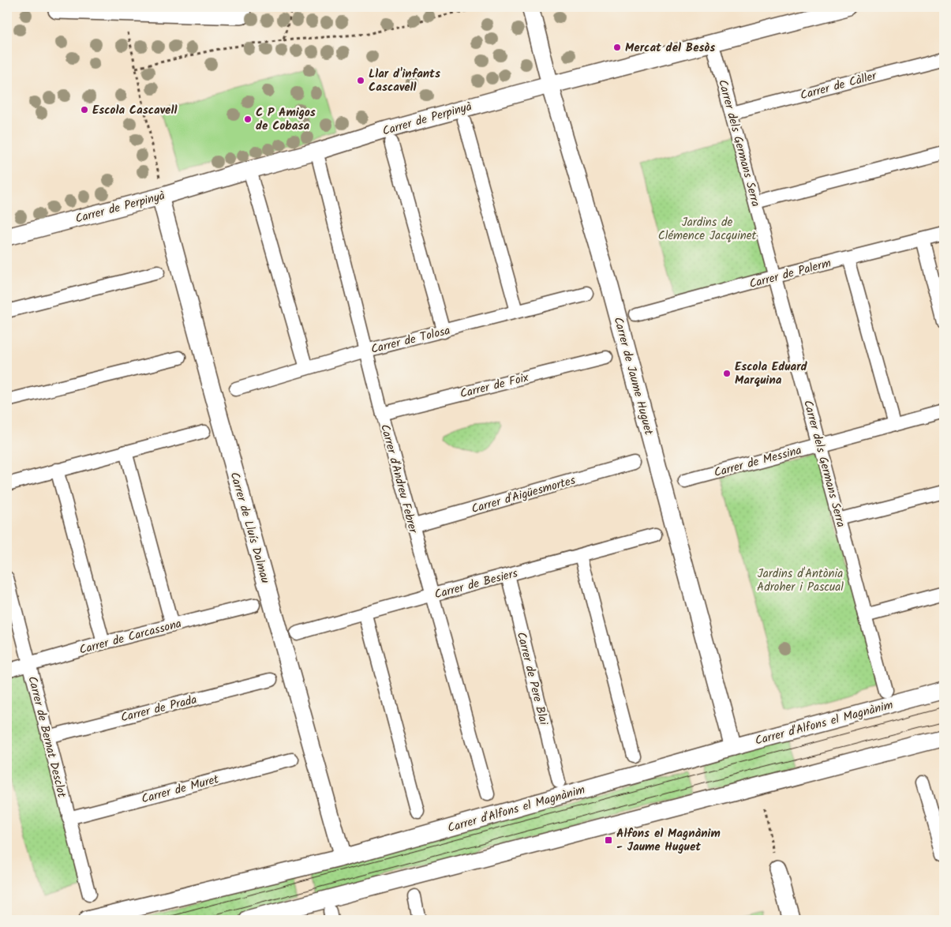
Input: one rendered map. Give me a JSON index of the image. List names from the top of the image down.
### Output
{
  "streets": {
    "street": [
      "Carrer de Càller",
      "Carrer de Perpinyà",
      "Carrer dels Germans Serra",
      "Carrer de Palerm",
      "Carrer de Tolosa",
      "Carrer de Jaume Huguet",
      "Carrer de Foix",
      "Carrer de Messina",
      "Carrer d'Andreu Febrer",
      "Carrer d'Aigüesmortes",
      "Carrer de Lluís Dalmau",
      "Carrer de Besiers",
      "Carrer de Carcassona",
      "Carrer de Pere Blai",
      "Carrer de Prada",
      "Carrer d'Alfons el Magnànim",
      "Carrer de Bernat Desclot",
      "Carrer de Muret"
    ]
  },
  "crossings": [
    ["Carrer de Càller", "Carrer dels Germans Serra"],
    ["Carrer de Perpinyà", "Carrer de Jaume Huguet"],
    ["Carrer de Perpinyà", "Carrer de Lluís Dalmau"],
    ["Carrer dels Germans Serra", "Carrer de Palerm"],
    ["Carrer dels Germans Serra", "Carrer de Messina"],
    ["Carrer de Tolosa", "Carrer d'Andreu Febrer"],
    ["Carrer de Jaume Huguet", "Carrer d'Alfons el Magnànim"],
    ["Carrer de Foix", "Carrer d'Andreu Febrer"],
    ["Carrer d'Andreu Febrer", "Carrer d'Aigüesmortes"],
    ["Carrer d'Andreu Febrer", "Carrer de Besiers"],
    ["Carrer de Lluís Dalmau", "Carrer d'Alfons el Magnànim"],
    ["Carrer de Besiers", "Carrer de Pere Blai"],
    ["Carrer de Carcassona", "Carrer de Bernat Desclot"],
    ["Carrer de Prada", "Carrer de Bernat Desclot"],
    ["Carrer de Bernat Desclot", "Carrer de Muret"]
  ],
  "parks": ["Jardins de Clémence Jacquinet", "Jardins d'Antònia Adroher i Pascual"],
  "places": {
    "other": [
      "Mercat del Besòs",
      "Llar d'infants Cascavell",
      "Escola Cascavell",
      "C P Amigos de Cobasa",
      "Escola Eduard Marquina"
    ],
    "transit": ["Alfons el Magnànim - Jaume Huguet"]
  }
}
